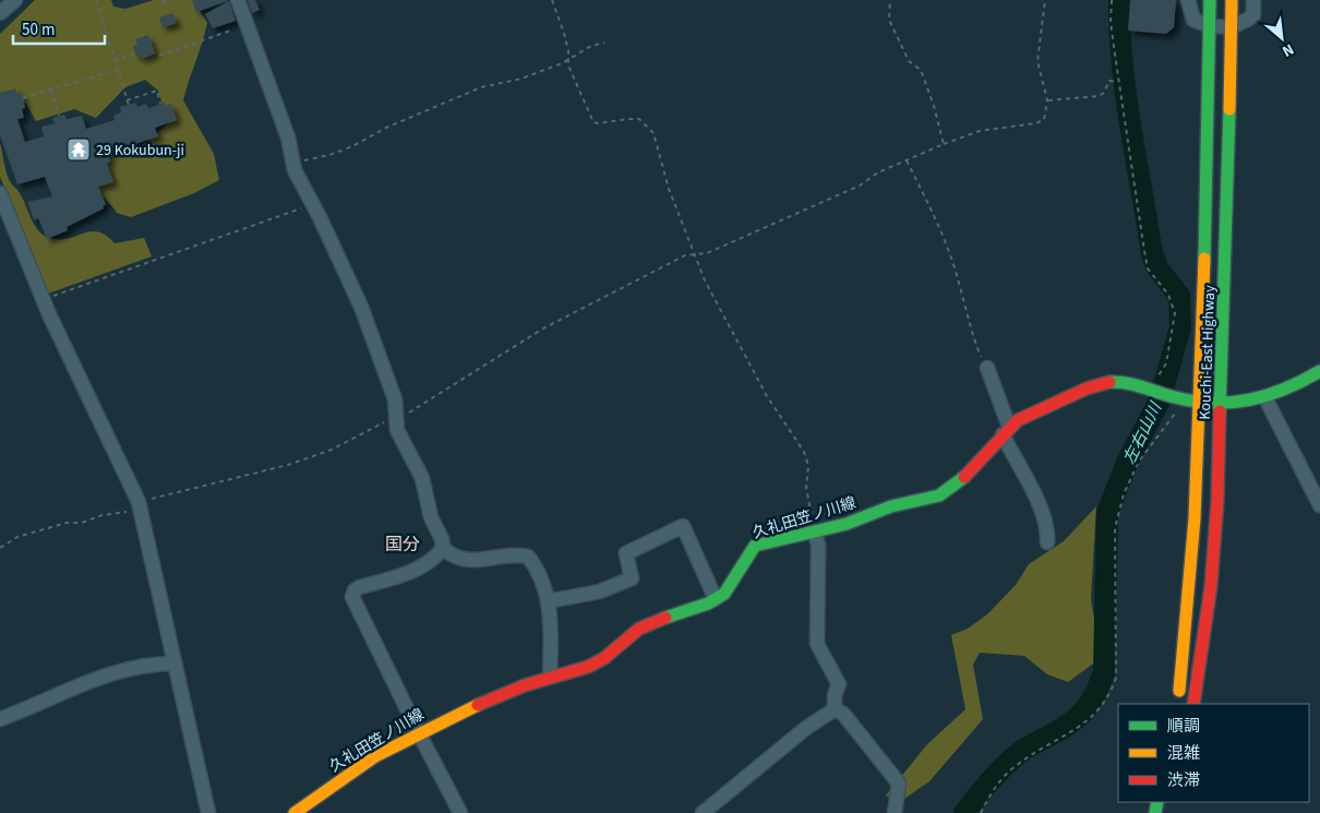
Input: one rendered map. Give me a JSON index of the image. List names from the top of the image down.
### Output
{
  "streets": {
    "main road": ["Kouchi-East Highway", "久礼田笠ノ川線"]
  },
  "crossings": [
    ["Kouchi-East Highway", "久礼田笠ノ川線"]
  ],
  "districts": ["国分"],
  "water": ["左右山川"],
  "places": {
    "temple": ["29 Kokubun-ji"]
  },
  "legend": ["順調", "混雑", "渋滞"],
  "scale_bar": "50 m",
  "north": "bottom right"
}
